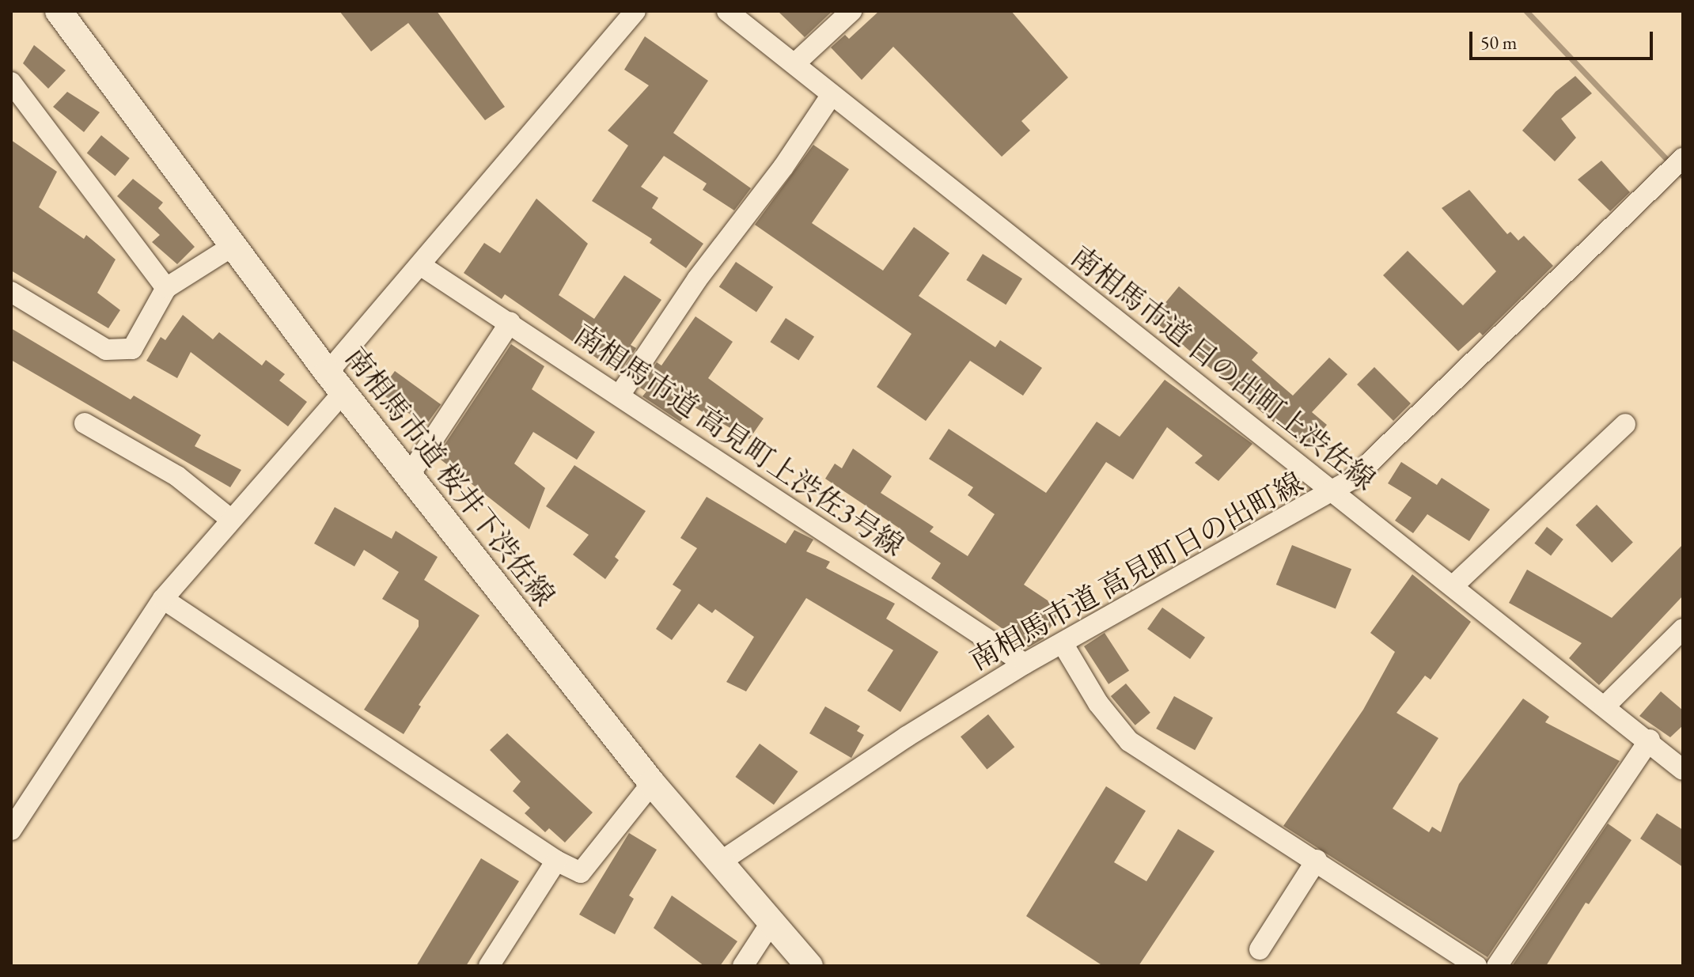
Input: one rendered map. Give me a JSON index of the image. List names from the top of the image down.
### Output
{
  "streets": {
    "street": [
      "南相馬市道 日の出町上渋佐線",
      "南相馬市道 高見町上渋佐3号線",
      "南相馬市道 桜井下渋佐線",
      "南相馬市道 高見町日の出町線"
    ]
  },
  "crossings": [
    ["南相馬市道 日の出町上渋佐線", "南相馬市道 高見町日の出町線"],
    ["南相馬市道 高見町上渋佐3号線", "南相馬市道 高見町日の出町線"],
    ["南相馬市道 桜井下渋佐線", "南相馬市道 高見町日の出町線"]
  ],
  "scale_bar": "50 m"
}
